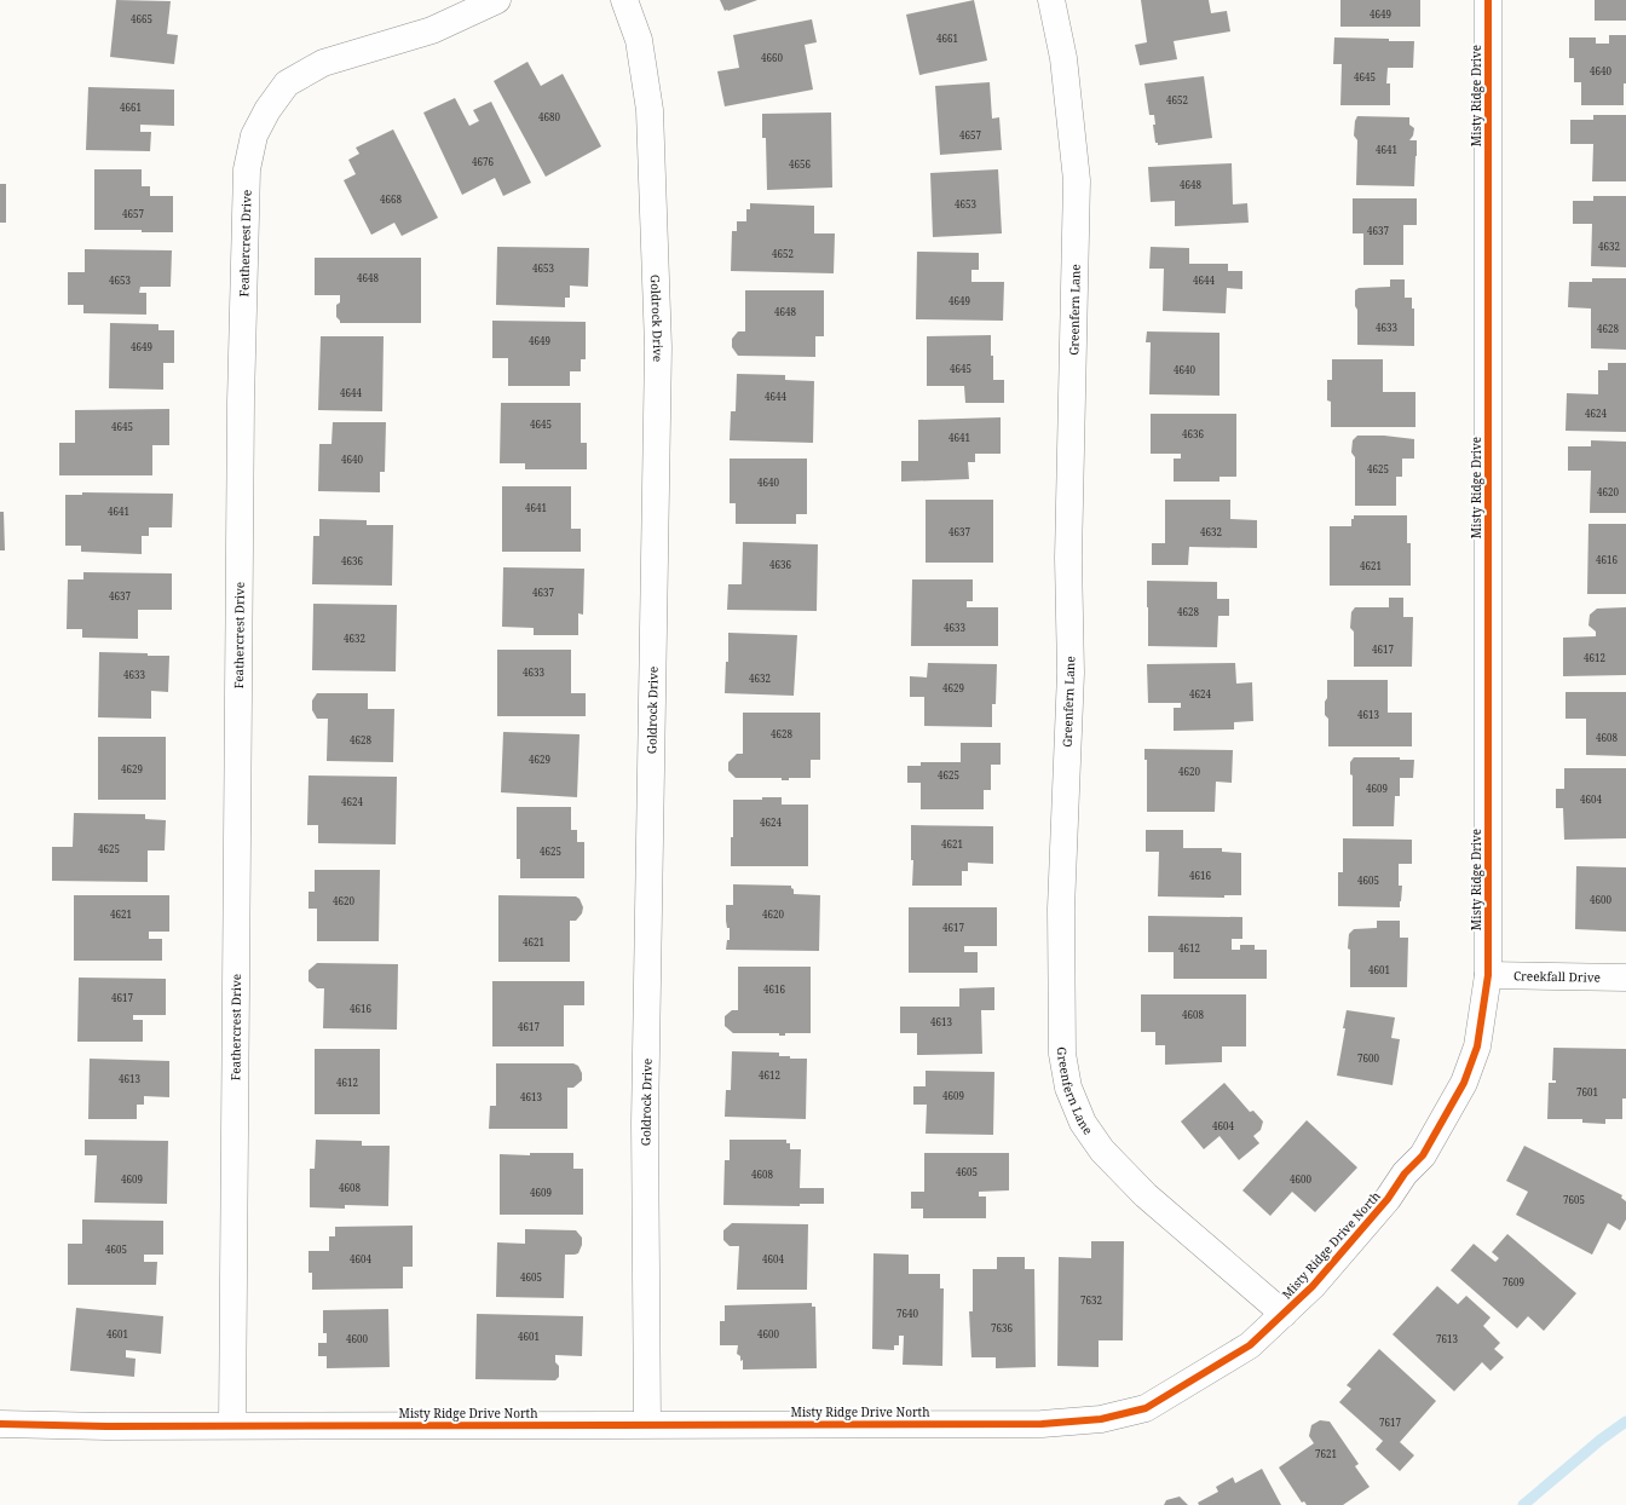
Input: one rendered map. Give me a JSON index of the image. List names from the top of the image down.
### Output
{
  "streets": {
    "street": [
      "Misty Ridge Drive",
      "Feathercrest Drive",
      "Greenfern Lane",
      "Goldrock Drive",
      "Creekfall Drive",
      "Misty Ridge Drive North"
    ]
  },
  "crossings": [
    ["Misty Ridge Drive", "Creekfall Drive"],
    ["Misty Ridge Drive", "Misty Ridge Drive North"],
    ["Feathercrest Drive", "Misty Ridge Drive North"],
    ["Greenfern Lane", "Misty Ridge Drive North"],
    ["Goldrock Drive", "Misty Ridge Drive North"],
    ["Creekfall Drive", "Misty Ridge Drive North"]
  ],
  "house_numbers": [
    "4649",
    "4665",
    "4661",
    "4660",
    "4640",
    "4645",
    "4652",
    "4661",
    "4680",
    "4657",
    "4641",
    "4676",
    "4656",
    "4648",
    "4668",
    "4653",
    "4657",
    "4637",
    "4632",
    "4652",
    "4653",
    "4648",
    "4653",
    "4644",
    "4649",
    "4648",
    "4633",
    "4628",
    "4649",
    "4649",
    "4645",
    "4640",
    "4644",
    "4644",
    "4624",
    "4645",
    "4645",
    "4636",
    "4641",
    "4640",
    "4625",
    "4640",
    "4620",
    "4641",
    "4641",
    "4637",
    "4632",
    "4616",
    "4636",
    "4636",
    "4621",
    "4637",
    "4637",
    "4628",
    "4633",
    "4632",
    "4617",
    "4612",
    "4633",
    "4633",
    "4632",
    "4629",
    "4624",
    "4613",
    "4628",
    "4608",
    "4628",
    "4629",
    "4629",
    "4620",
    "4625",
    "4609",
    "4604",
    "4624",
    "4624",
    "4621",
    "4625",
    "4625",
    "4616",
    "4605",
    "4600",
    "4620",
    "4621",
    "4620",
    "4617",
    "4621",
    "4612",
    "4601",
    "4616",
    "4617",
    "4616",
    "4608",
    "4613",
    "4617",
    "7600",
    "4612",
    "4613",
    "4612",
    "7601",
    "4609",
    "4613",
    "4604",
    "4605",
    "4608",
    "4609",
    "4600",
    "4608",
    "4609",
    "7605",
    "4605",
    "4604",
    "4604",
    "4605",
    "7609",
    "7632",
    "7640",
    "7636",
    "4601",
    "4600",
    "4601",
    "4600",
    "7613",
    "7617",
    "7621"
  ]
}
